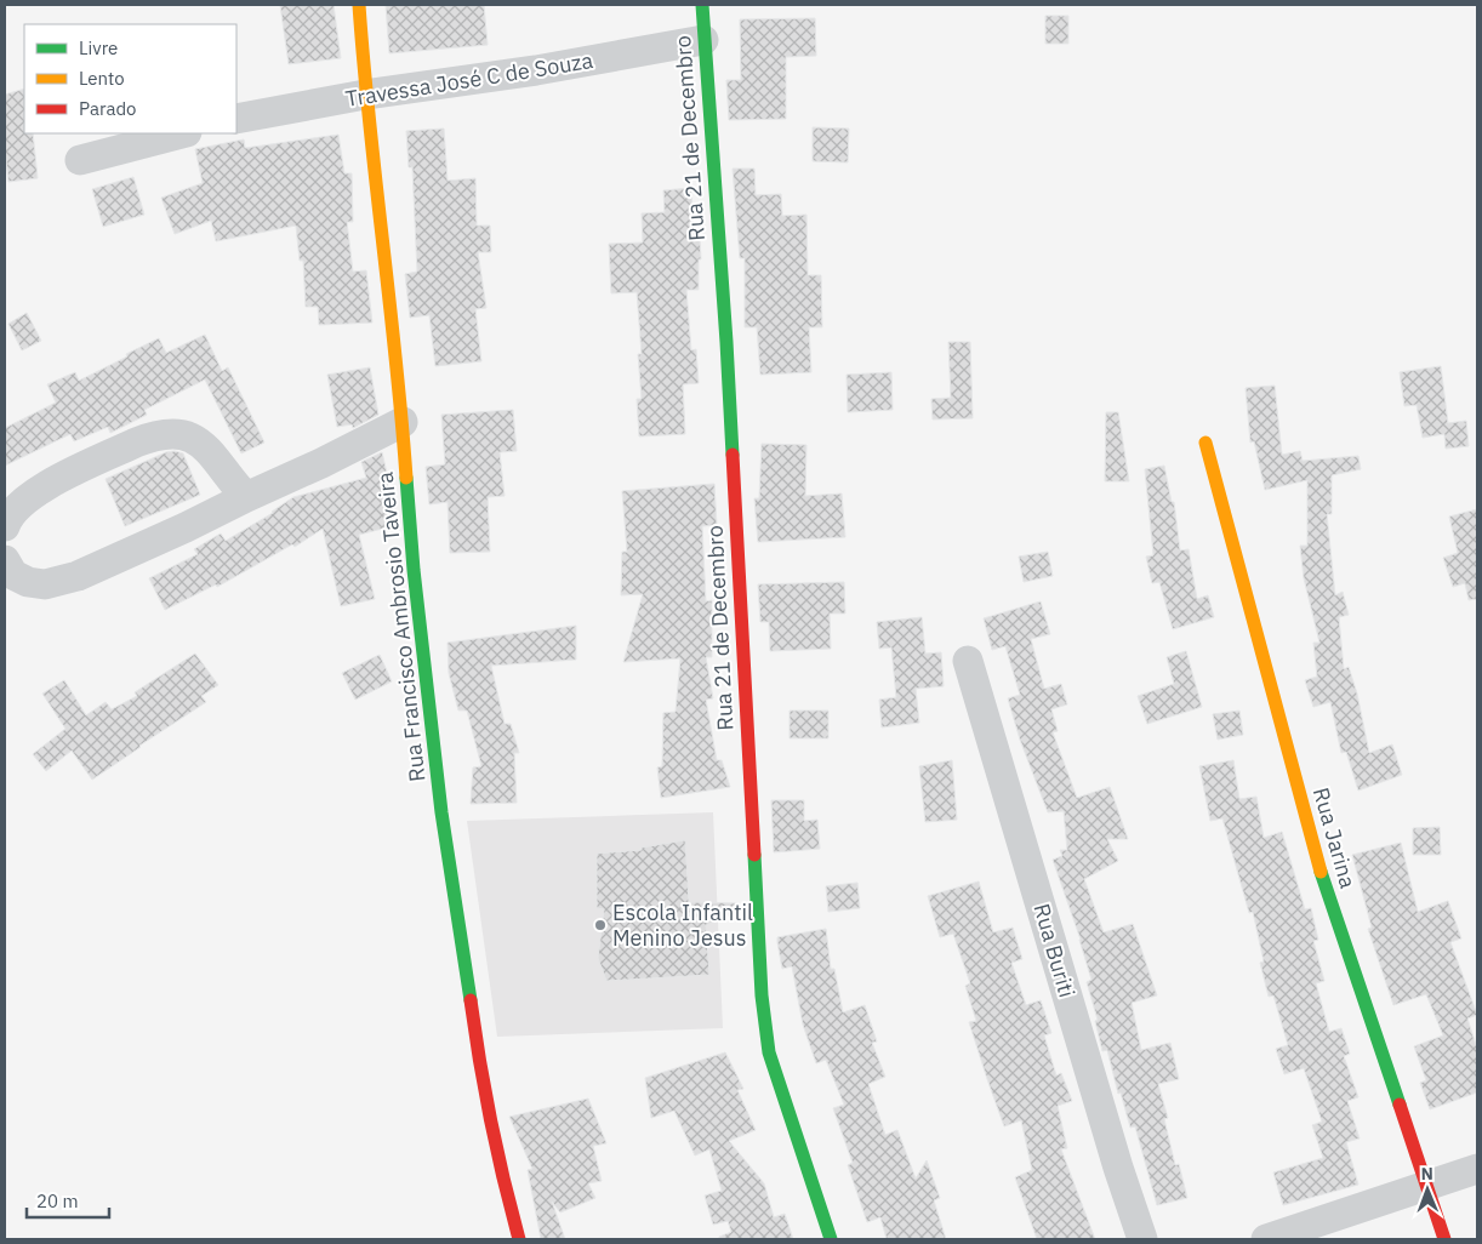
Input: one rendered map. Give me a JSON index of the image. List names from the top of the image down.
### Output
{
  "streets": {
    "street": [
      "Travessa José C de Souza",
      "Rua 21 de Decembro",
      "Rua Francisco Ambrosio Taveira",
      "Rua Jarina",
      "Rua Buriti"
    ]
  },
  "crossings": [
    ["Travessa José C de Souza", "Rua 21 de Decembro"],
    ["Travessa José C de Souza", "Rua Francisco Ambrosio Taveira"]
  ],
  "places": ["Escola Infantil Menino Jesus"],
  "legend": ["Livre", "Lento", "Parado"],
  "scale_bar": "20 m",
  "north": "top"
}
